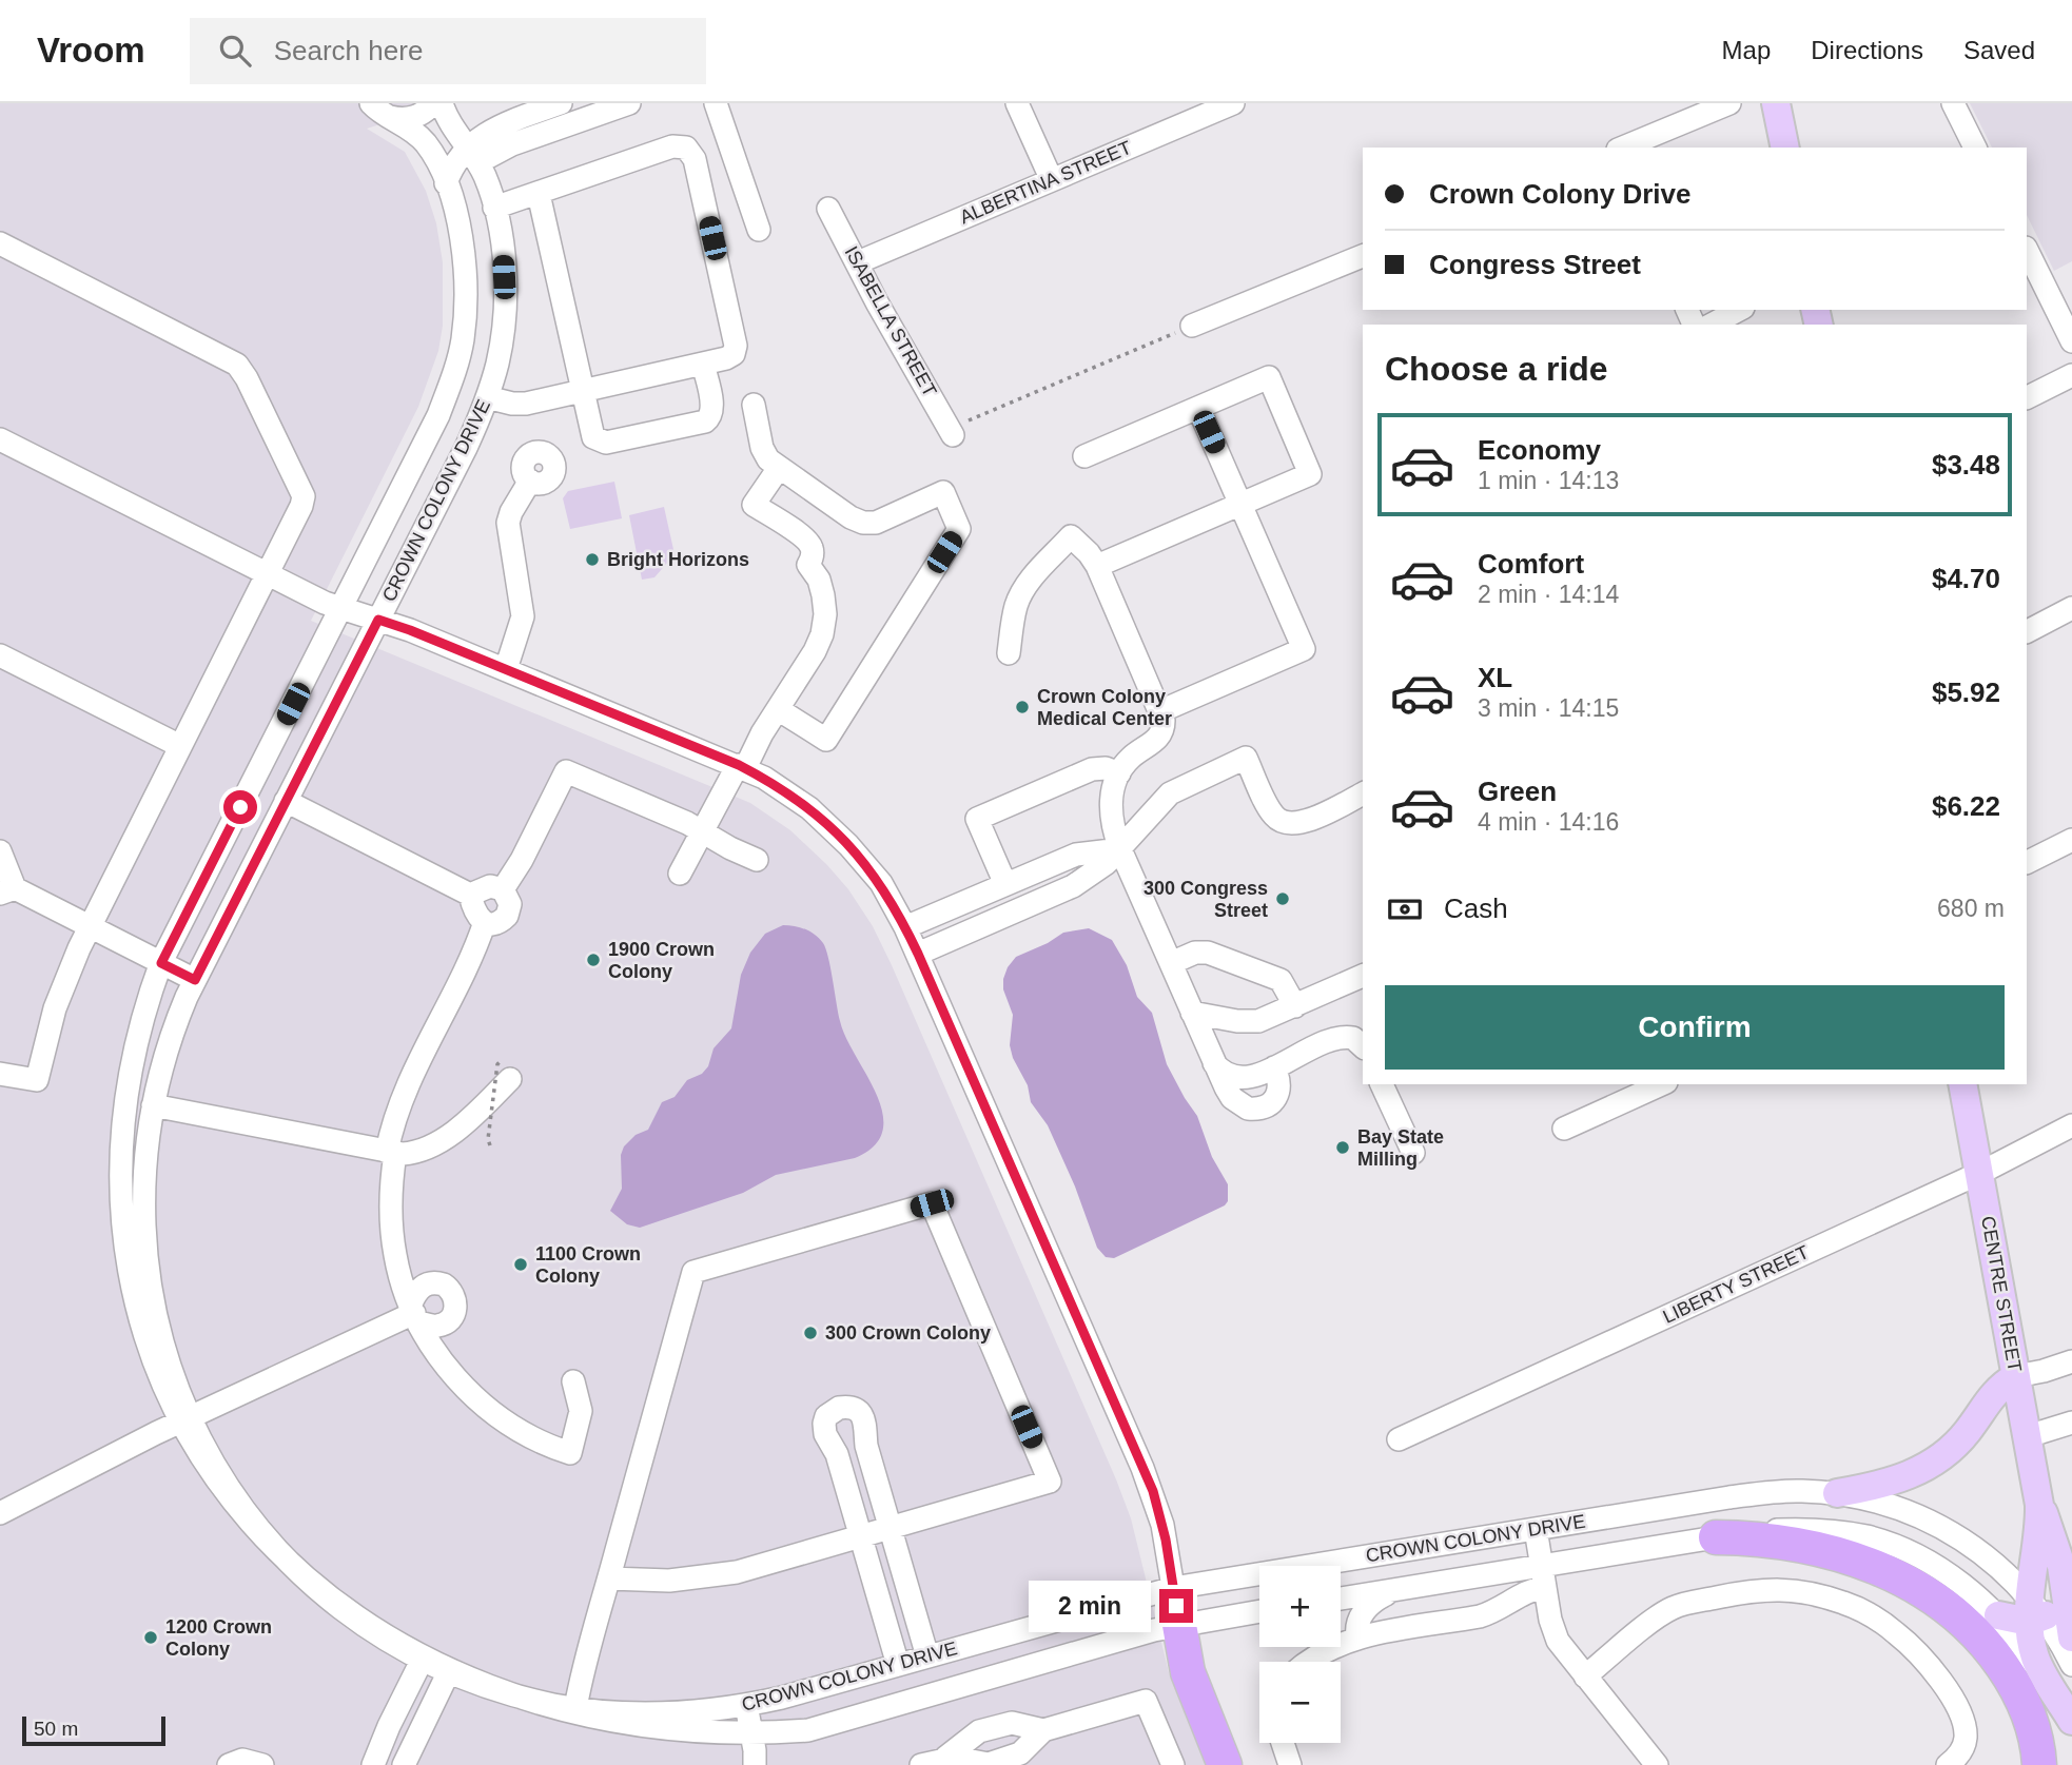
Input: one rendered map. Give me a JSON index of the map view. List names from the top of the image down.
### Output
{
  "streets": {
    "main road": ["CENTRE STREET"],
    "street": [
      "ALBERTINA STREET",
      "ISABELLA STREET",
      "CROWN COLONY DRIVE",
      "LIBERTY STREET"
    ]
  },
  "crossings": [
    ["ALBERTINA STREET", "ISABELLA STREET"],
    ["CROWN COLONY DRIVE", "CENTRE STREET"],
    ["LIBERTY STREET", "CENTRE STREET"]
  ],
  "places": [
    "Bright Horizons",
    "Crown Colony Medical Center",
    "300 Congress Street",
    "1900 Crown Colony",
    "Bay State Milling",
    "1100 Crown Colony",
    "300 Crown Colony",
    "1200 Crown Colony"
  ],
  "scale_bar": "50 m",
  "page": {
    "header": "Vroom",
    "search": "Search here",
    "nav": ["Map", "Directions", "Saved"],
    "banner": ["Crown Colony Drive", "Congress Street"],
    "heading": "Choose a ride",
    "list": [
      {
        "name": "Economy",
        "note": "1 min · 14:13",
        "value": "$3.48"
      },
      {
        "name": "Comfort",
        "note": "2 min · 14:14",
        "value": "$4.70"
      },
      {
        "name": "XL",
        "note": "3 min · 14:15",
        "value": "$5.92"
      },
      {
        "name": "Green",
        "note": "4 min · 14:16",
        "value": "$6.22"
      }
    ],
    "pay": ["Cash", "680 m"],
    "buttons": "Confirm",
    "map_buttons": ["+", "−"],
    "bubble": "2 min",
    "scale": "50 m"
  }
}
